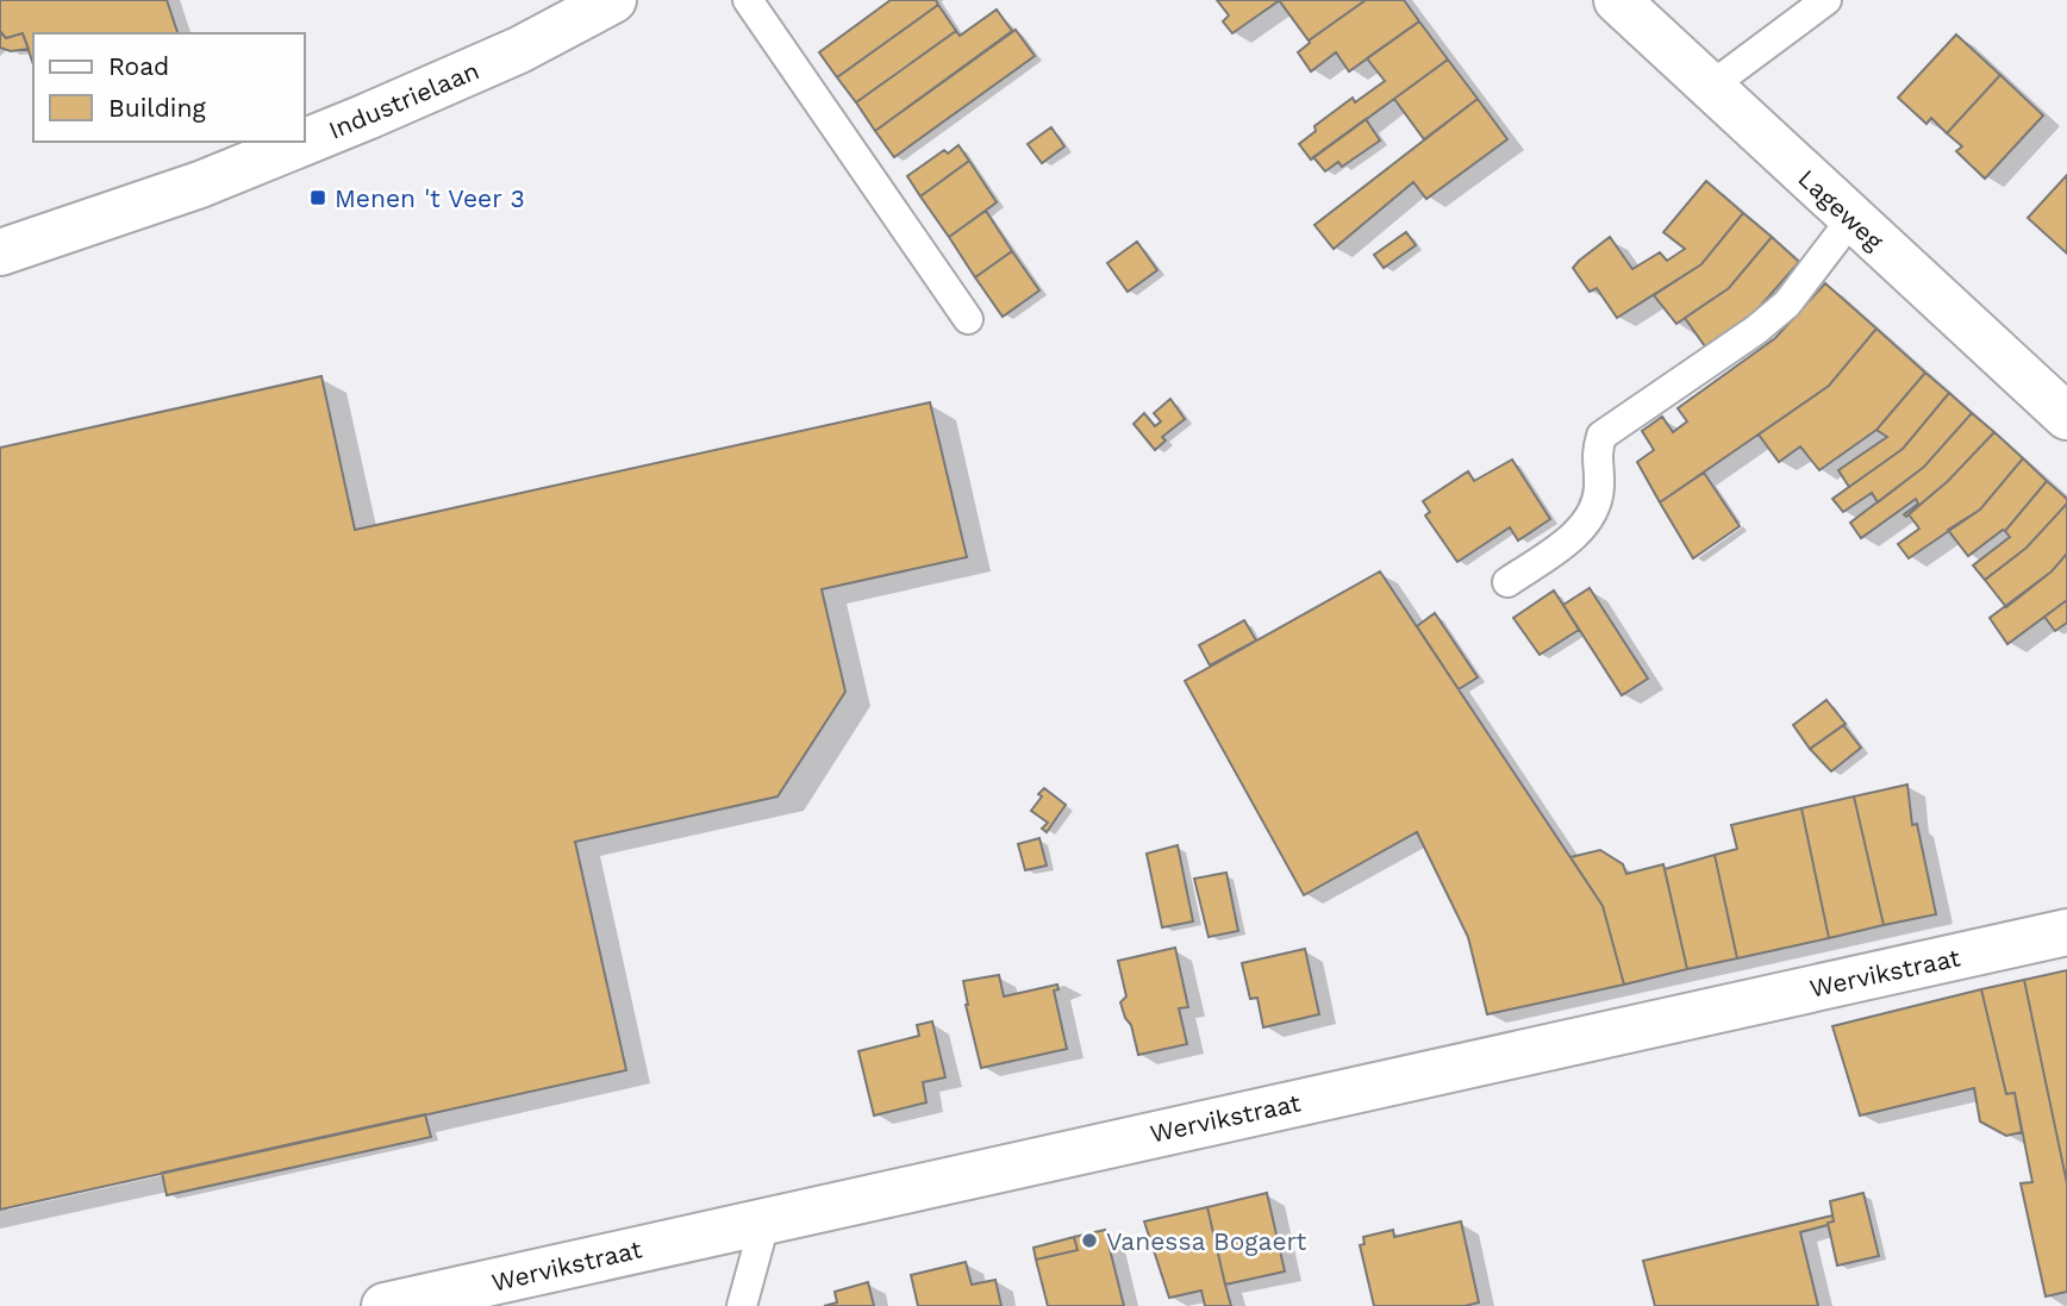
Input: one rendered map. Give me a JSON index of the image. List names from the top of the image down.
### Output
{
  "streets": {
    "street": ["Industrielaan", "Lageweg", "Wervikstraat"]
  },
  "places": {
    "transit": ["Menen 't Veer 3"],
    "other": ["Vanessa Bogaert"]
  },
  "legend": ["Road", "Building"]
}
